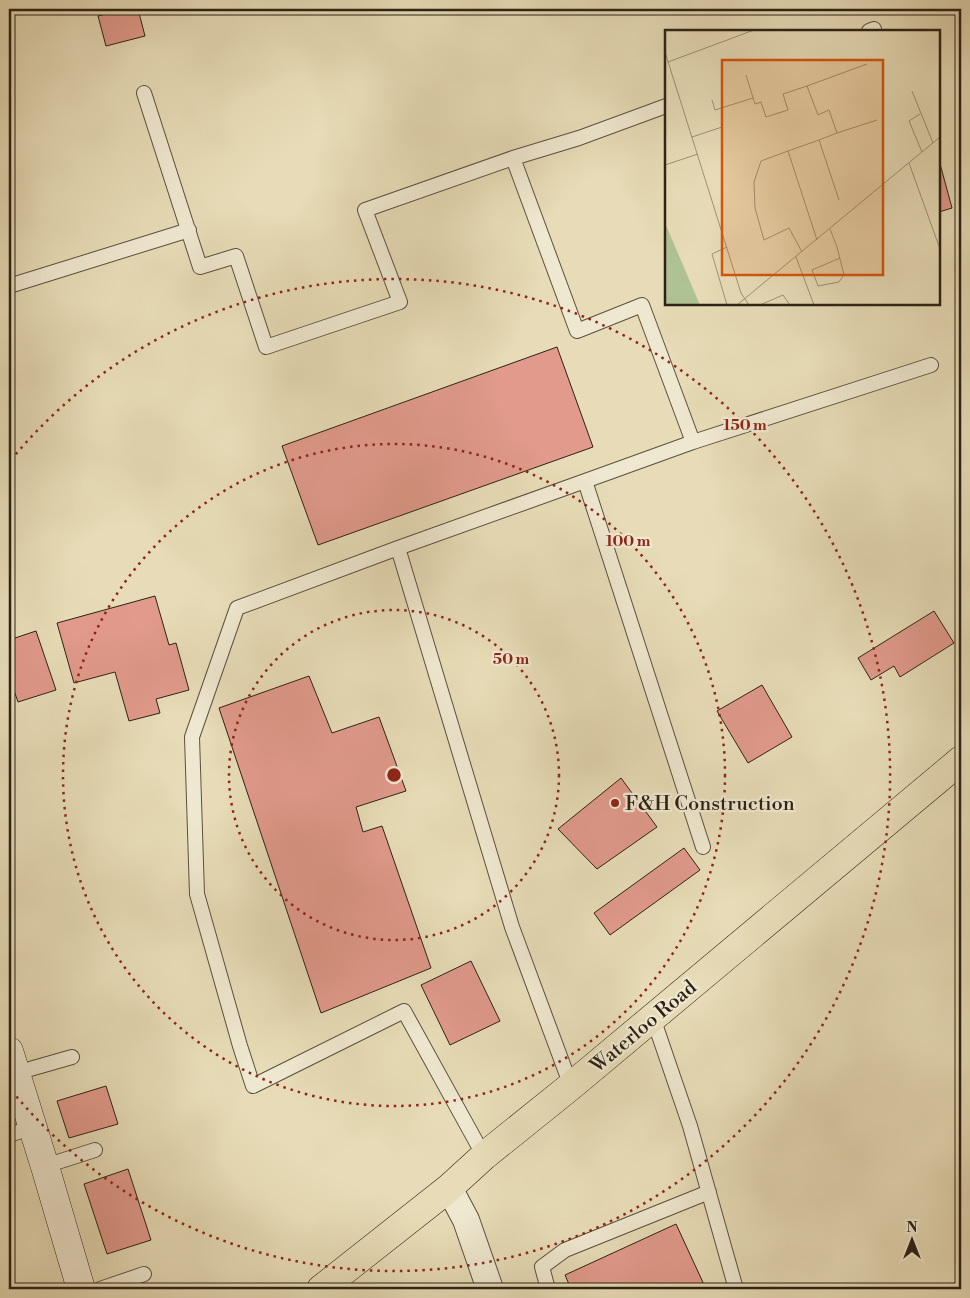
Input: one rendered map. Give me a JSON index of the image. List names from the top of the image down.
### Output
{
  "streets": {
    "main road": ["Waterloo Road"]
  },
  "places": ["F&H Construction"],
  "north": "top",
  "rings": ["150 m", "100 m", "50 m"]
}
